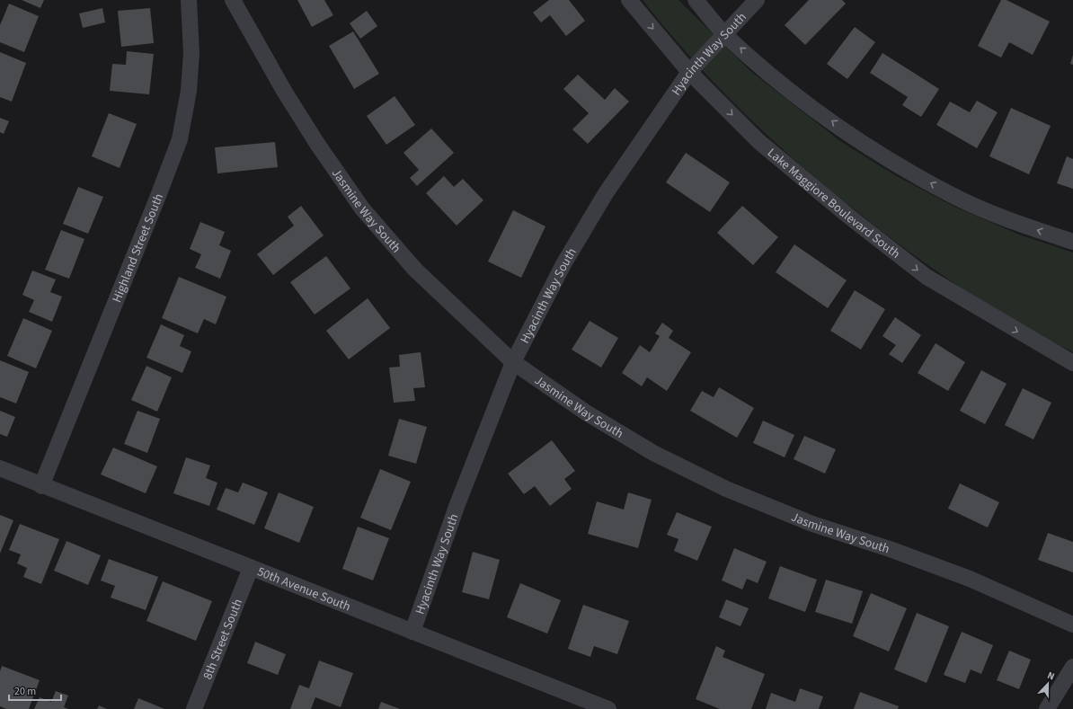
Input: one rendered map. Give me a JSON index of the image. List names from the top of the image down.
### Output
{
  "streets": {
    "street": [
      "Hyacinth Way South",
      "Lake Maggiore Boulevard South",
      "Jasmine Way South",
      "Highland Street South",
      "50th Avenue South",
      "8th Street South"
    ]
  },
  "crossings": [
    ["Hyacinth Way South", "Lake Maggiore Boulevard South"],
    ["Hyacinth Way South", "Jasmine Way South"],
    ["Hyacinth Way South", "50th Avenue South"],
    ["Highland Street South", "50th Avenue South"],
    ["50th Avenue South", "8th Street South"]
  ],
  "scale_bar": "20 m",
  "north": "top"
}
